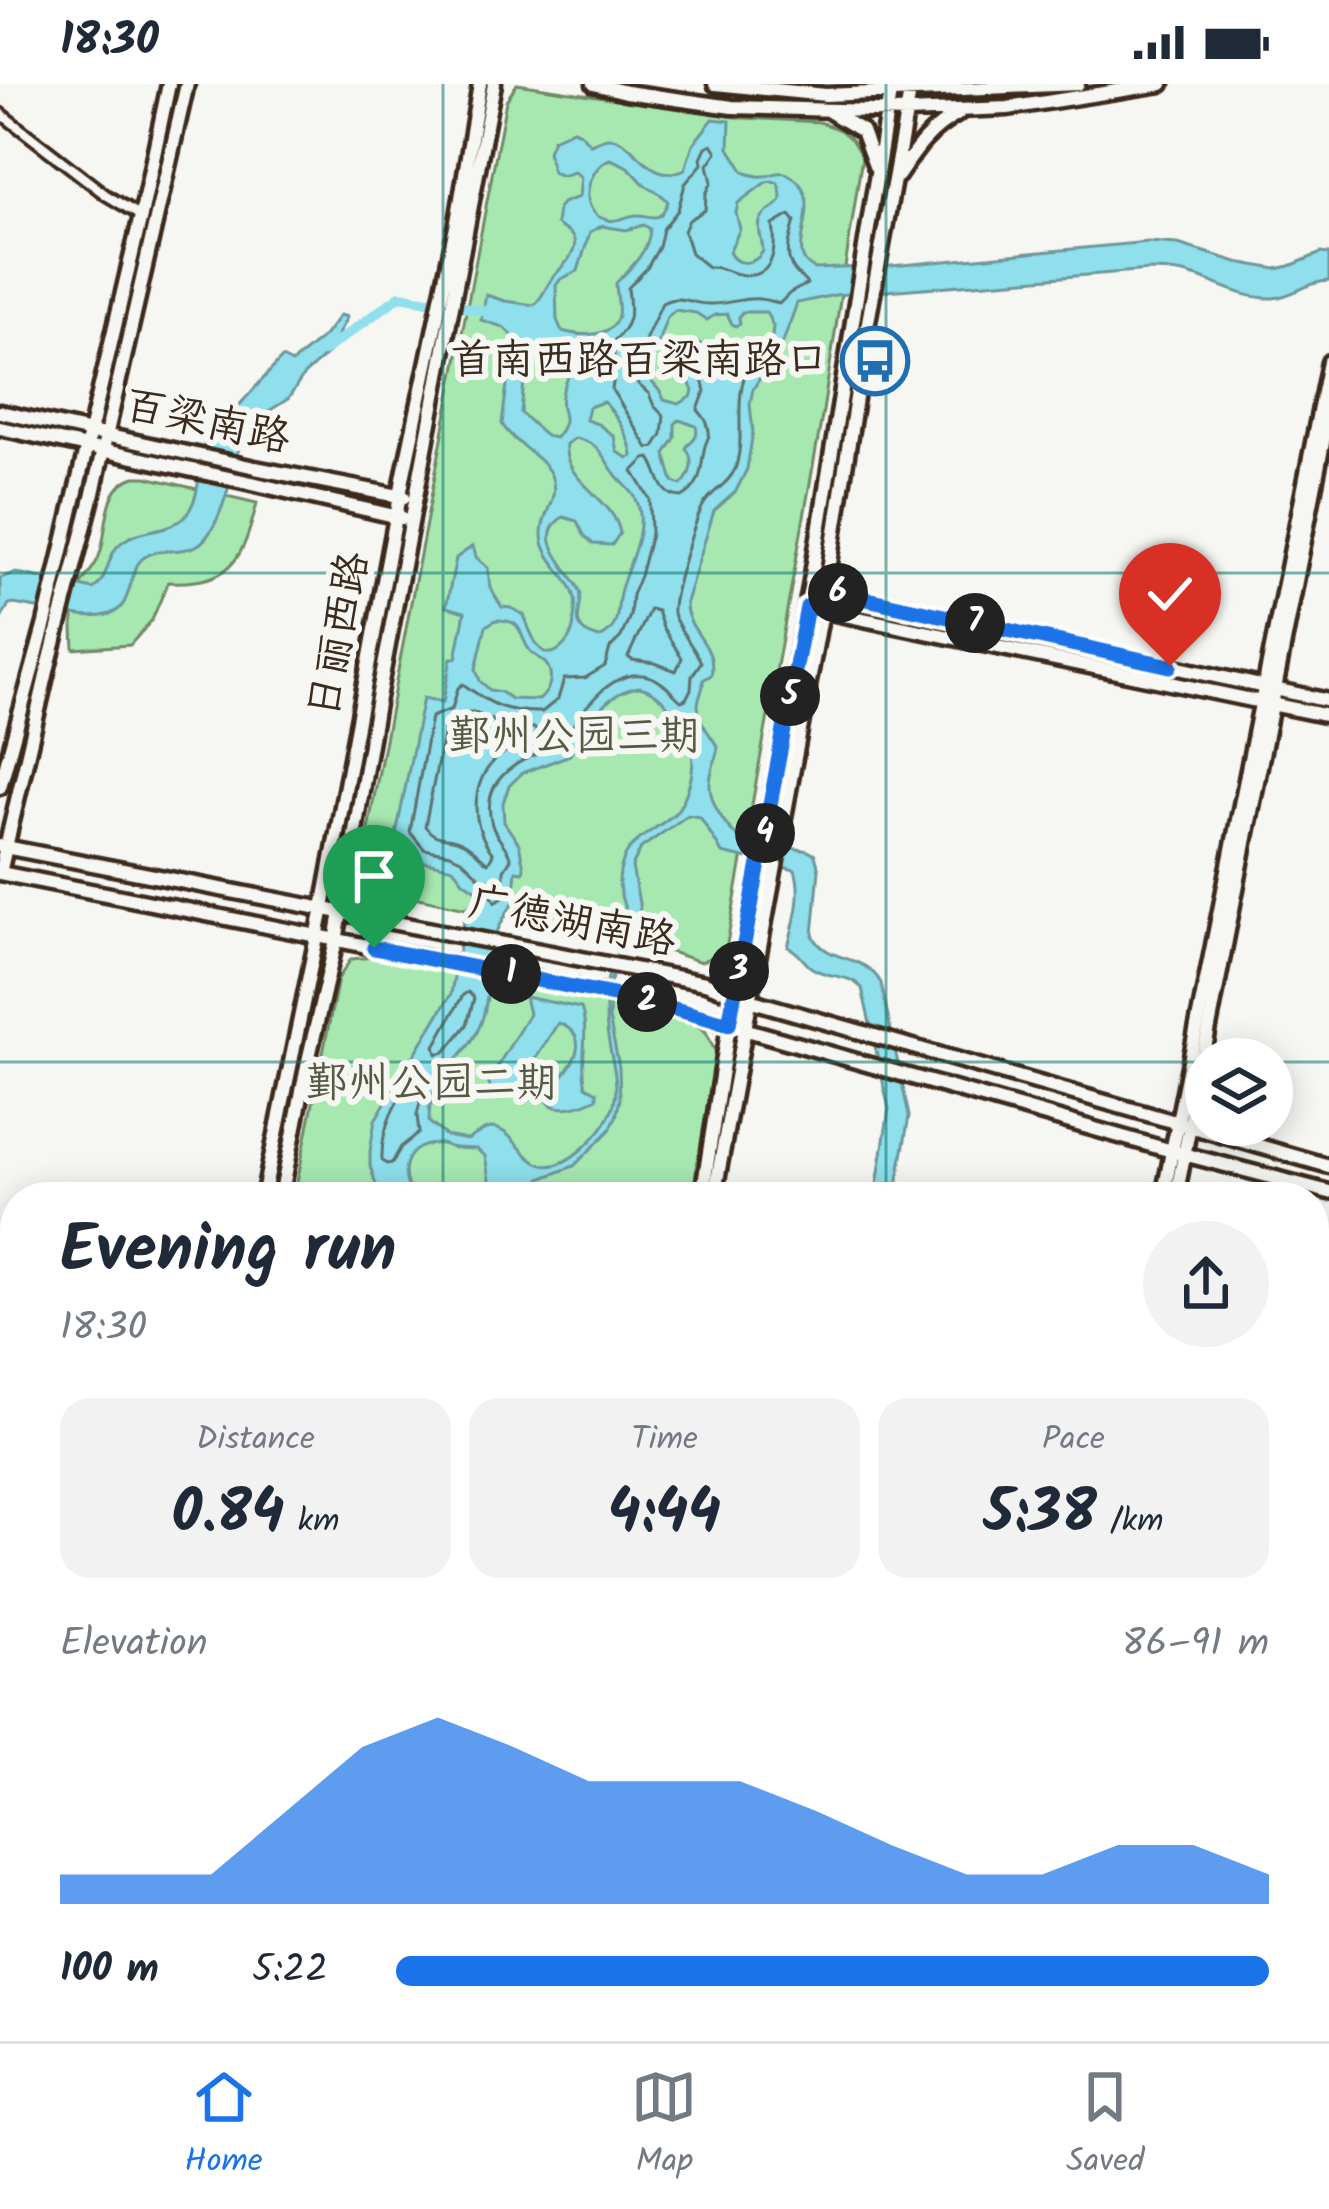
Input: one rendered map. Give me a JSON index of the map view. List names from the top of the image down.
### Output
{
  "streets": {
    "main road": ["百梁南路", "日丽西路", "广德湖南路"]
  },
  "crossings": [
    ["百梁南路", "日丽西路"],
    ["日丽西路", "广德湖南路"]
  ],
  "parks": ["鄞州公园三期", "鄞州公园二期"],
  "places": {
    "bus stop": ["首南西路百梁南路口"]
  },
  "page": {
    "status": "18:30",
    "pins": [
      "6",
      "7",
      "5",
      "4",
      "3",
      "1",
      "2"
    ],
    "heading": ["Evening run", "18:30"],
    "stats": [
      ["Distance", "0.84 km"],
      ["Time", "4:44"],
      ["Pace", "5:38 /km"]
    ],
    "chart": ["Elevation", "86–91 m"],
    "list": [
      {
        "name": "100 m",
        "note": "5:22"
      }
    ],
    "tabs": ["Home", "Map", "Saved"]
  }
}
